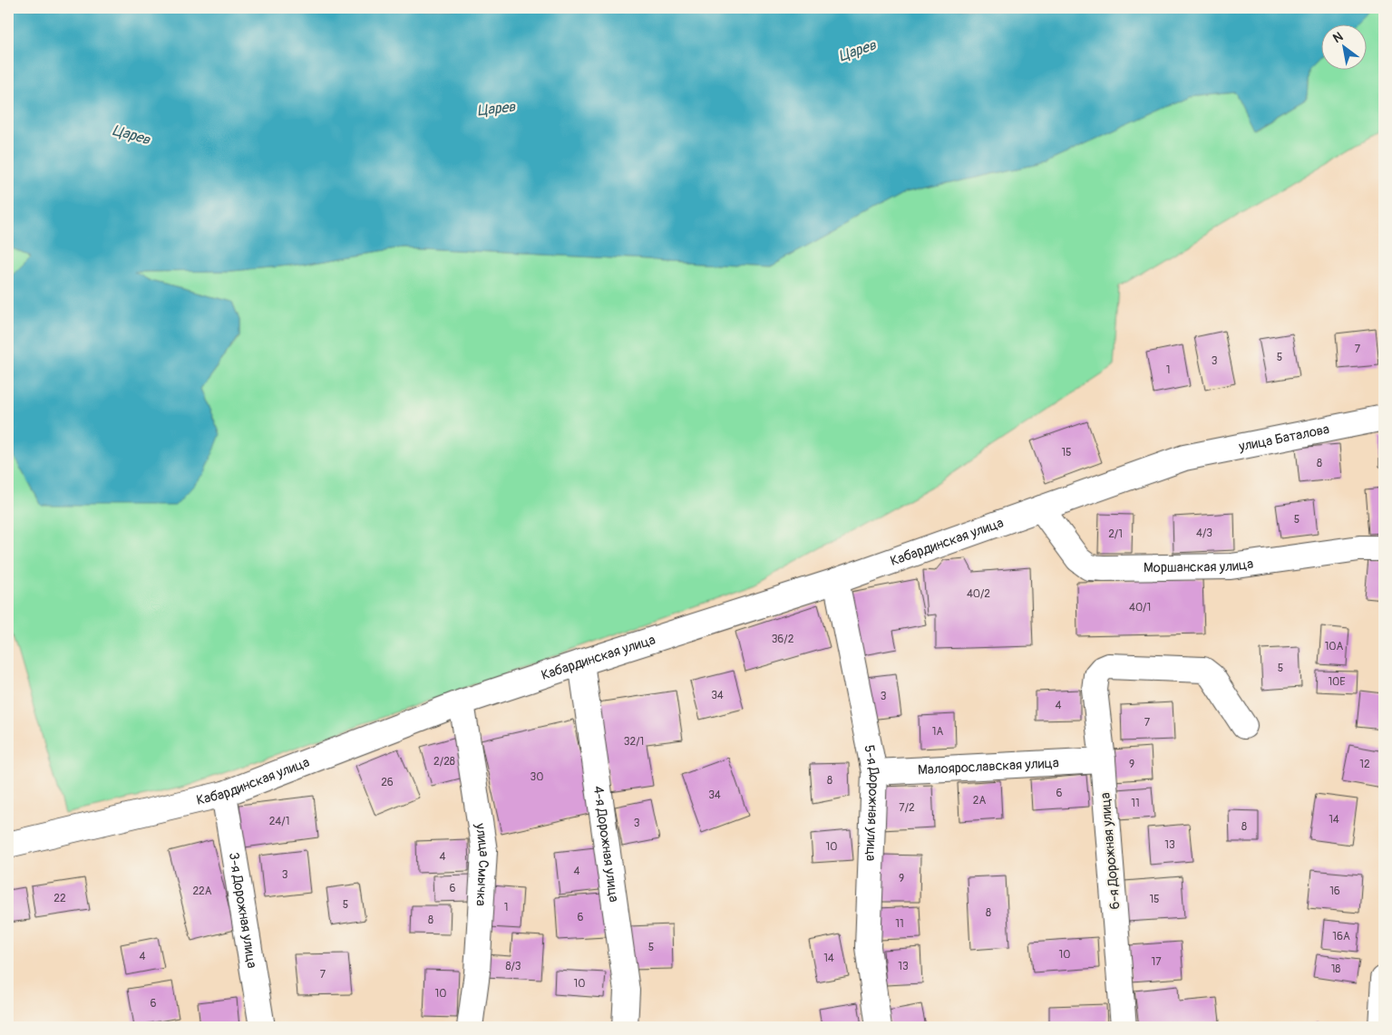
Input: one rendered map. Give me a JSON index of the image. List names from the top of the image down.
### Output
{
  "streets": {
    "street": [
      "улица Баталова",
      "Кабардинская улица",
      "Моршанская улица",
      "Малоярославская улица",
      "5-я Дорожная улица",
      "4-я Дорожная улица",
      "6-я Дорожная улица",
      "улица Смычка",
      "3-я Дорожная улица"
    ]
  },
  "crossings": [
    ["улица Баталова", "Кабардинская улица"],
    ["Кабардинская улица", "Моршанская улица"],
    ["Кабардинская улица", "5-я Дорожная улица"],
    ["Кабардинская улица", "4-я Дорожная улица"],
    ["Кабардинская улица", "улица Смычка"],
    ["Кабардинская улица", "3-я Дорожная улица"],
    ["Малоярославская улица", "5-я Дорожная улица"],
    ["Малоярославская улица", "6-я Дорожная улица"]
  ],
  "water": ["Царев"],
  "house_numbers": [
    "7",
    "5",
    "3",
    "1",
    "15",
    "8",
    "5",
    "4/3",
    "2/1",
    "40/2",
    "40/1",
    "36/2",
    "10А",
    "5",
    "10Е",
    "34",
    "3",
    "4",
    "7",
    "1А",
    "32/1",
    "2/28",
    "9",
    "12",
    "30",
    "8",
    "26",
    "6",
    "34",
    "2А",
    "11",
    "7/2",
    "14",
    "24/1",
    "3",
    "8",
    "13",
    "10",
    "4",
    "4",
    "3",
    "9",
    "6",
    "22А",
    "16",
    "22",
    "15",
    "5",
    "1",
    "8",
    "6",
    "8",
    "11",
    "16А",
    "5",
    "10",
    "4",
    "14",
    "17",
    "8/3",
    "13",
    "18",
    "7",
    "10",
    "10",
    "6"
  ],
  "north": "top left"
}
